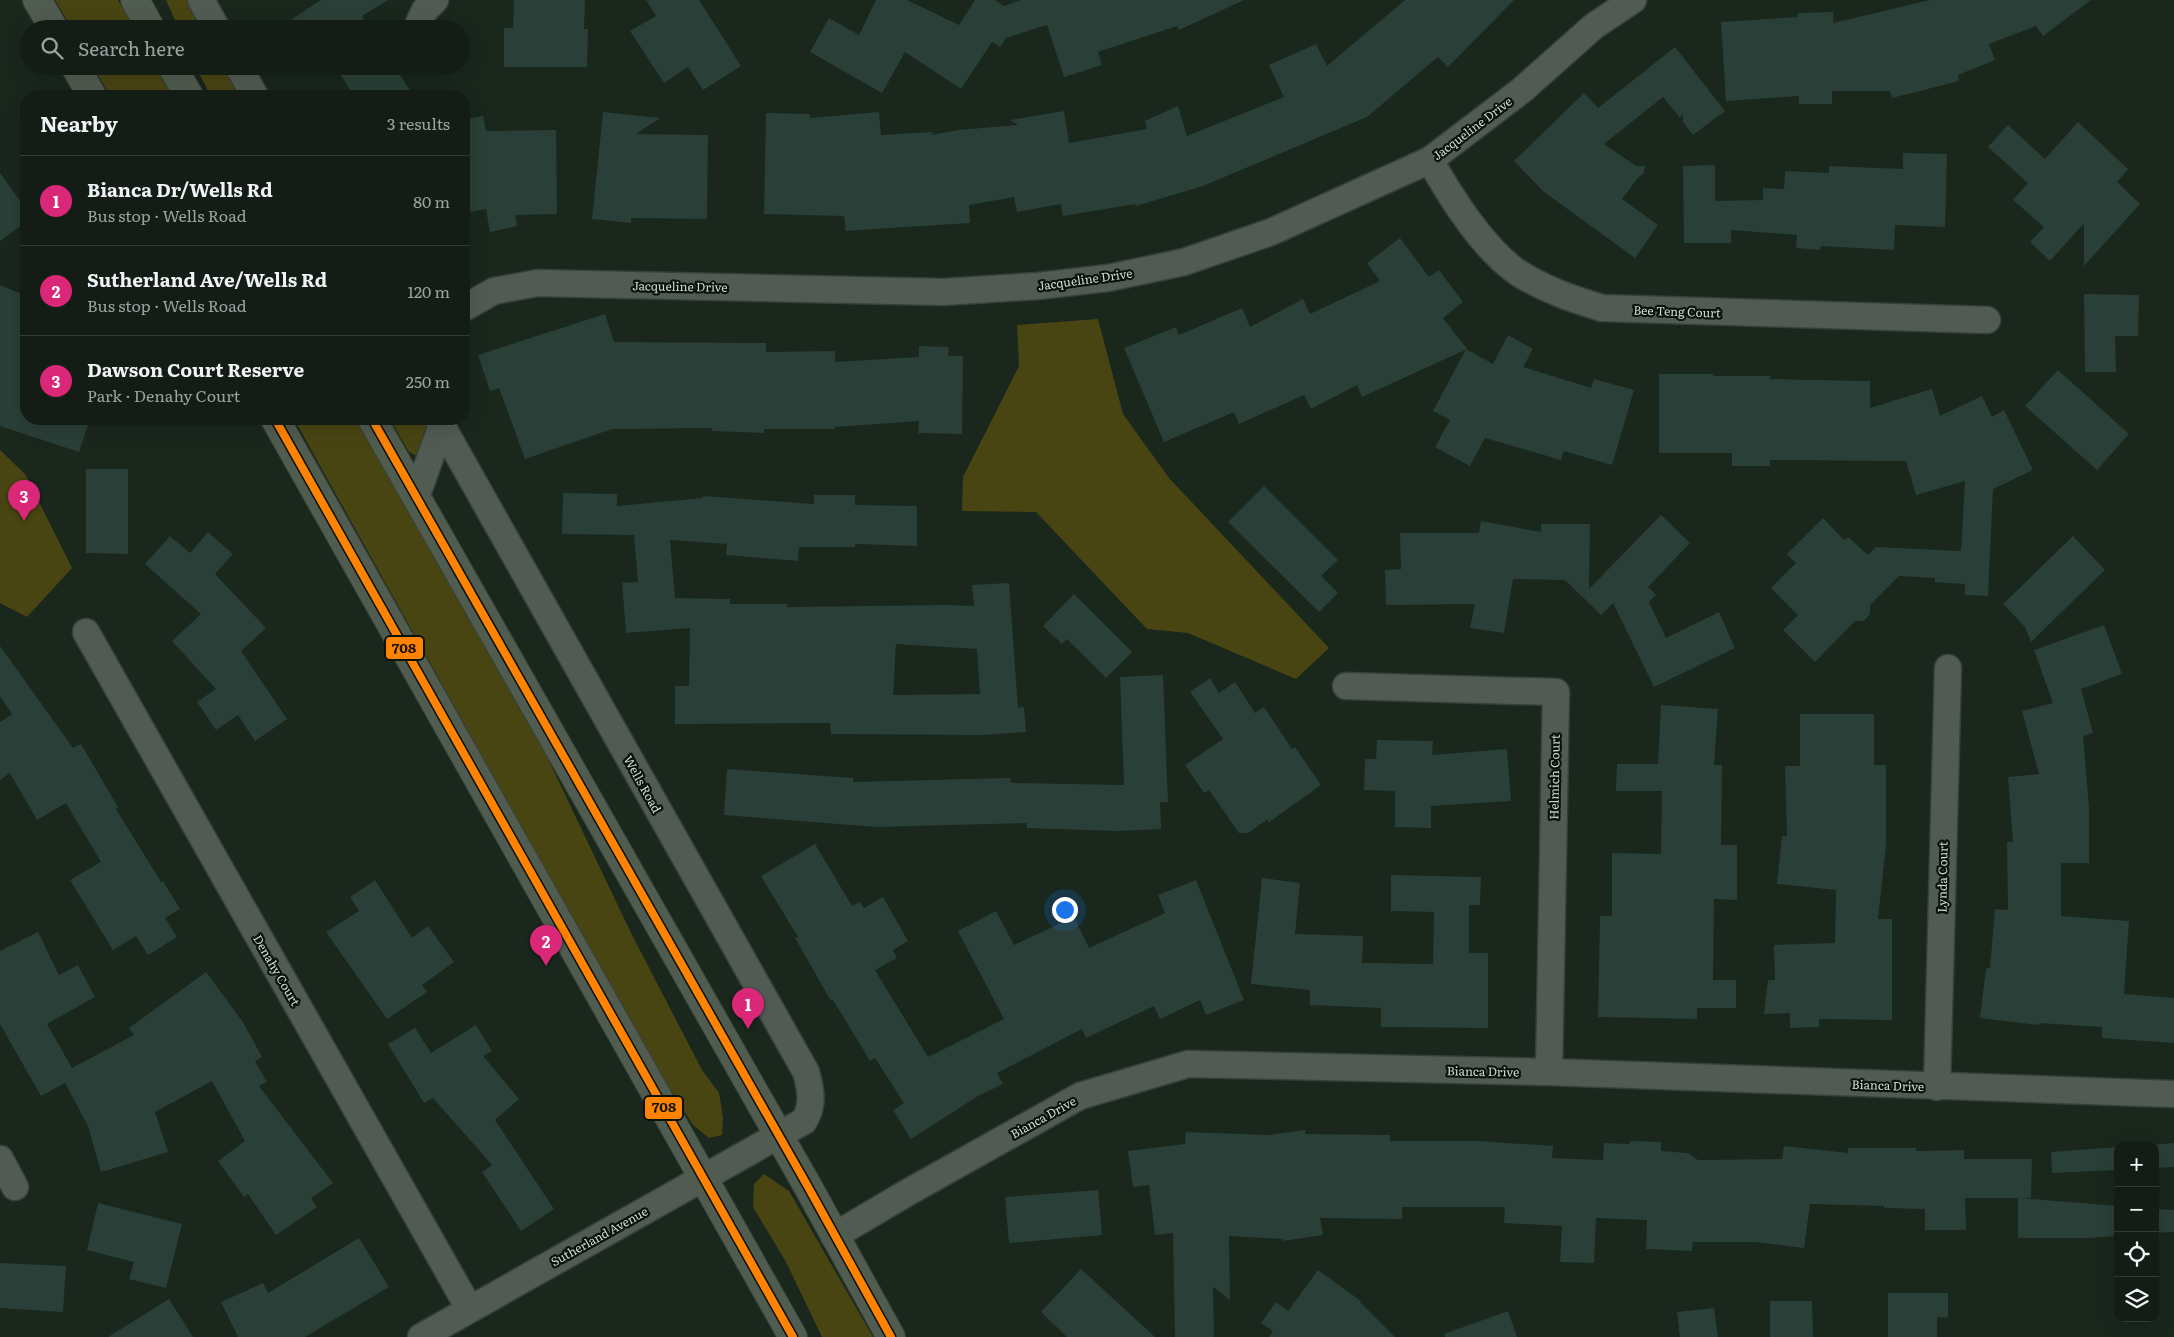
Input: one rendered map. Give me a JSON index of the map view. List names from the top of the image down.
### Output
{
  "streets": {
    "street": [
      "Jacqueline Drive",
      "Bee Teng Court",
      "Helmich Court",
      "Wells Road",
      "Lynda Court",
      "Denahy Court",
      "Bianca Drive",
      "Sutherland Avenue"
    ]
  },
  "crossings": [
    ["Jacqueline Drive", "Bee Teng Court"],
    ["Helmich Court", "Bianca Drive"],
    ["Wells Road", "Sutherland Avenue"],
    ["Lynda Court", "Bianca Drive"],
    ["Denahy Court", "Sutherland Avenue"]
  ],
  "lines": ["transit line 708"],
  "page": {
    "search": "Search here",
    "heading": ["Nearby", "3 results"],
    "list": [
      {
        "mark": "1",
        "name": "Bianca Dr/Wells Rd",
        "note": "Bus stop · Wells Road",
        "value": "80 m"
      },
      {
        "mark": "2",
        "name": "Sutherland Ave/Wells Rd",
        "note": "Bus stop · Wells Road",
        "value": "120 m"
      },
      {
        "mark": "3",
        "name": "Dawson Court Reserve",
        "note": "Park · Denahy Court",
        "value": "250 m"
      }
    ],
    "pins": ["3", "2", "1"],
    "map_buttons": ["+", "−"]
  }
}
